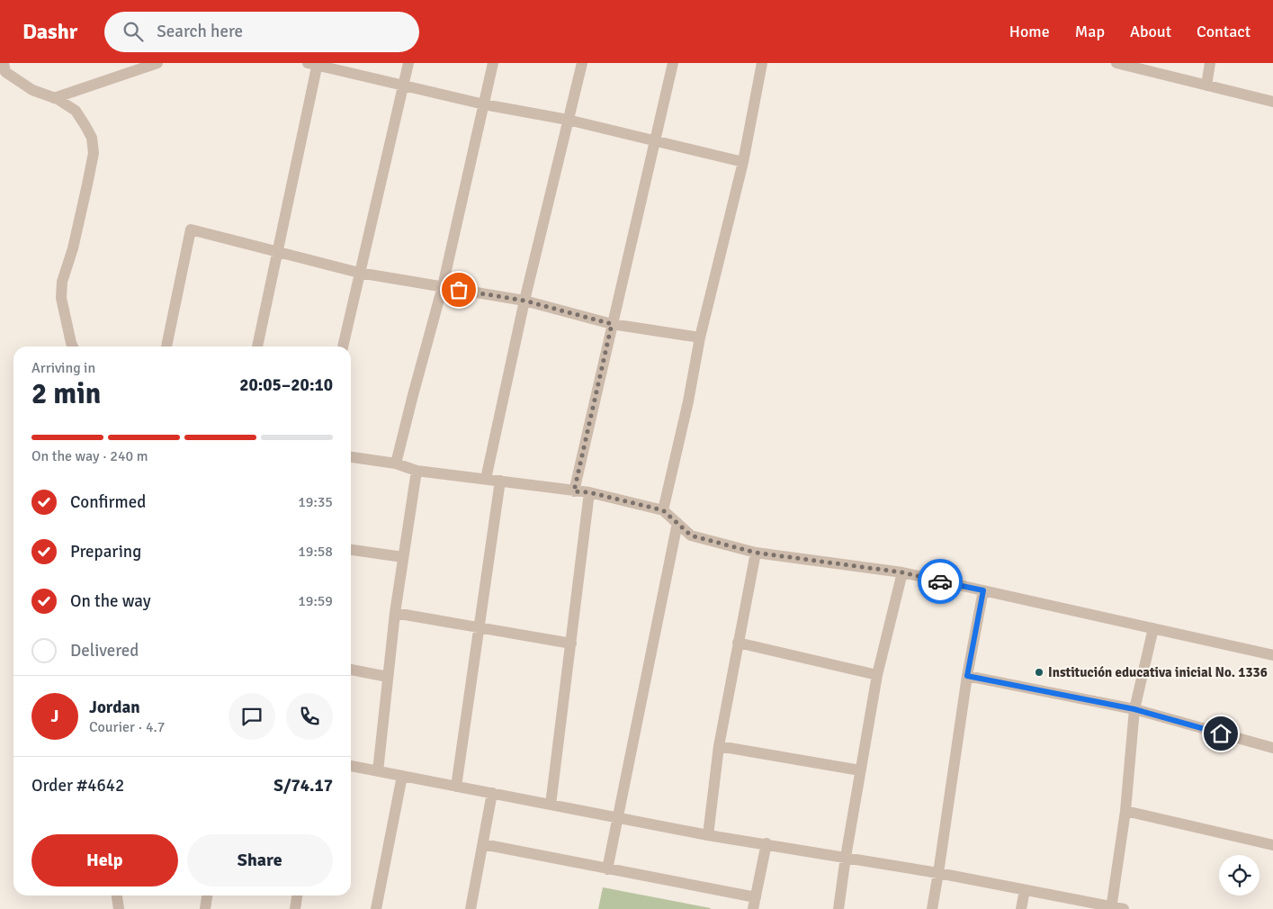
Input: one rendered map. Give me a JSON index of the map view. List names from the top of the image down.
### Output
{
  "places": ["Institución educativa inicial No. 1336"],
  "page": {
    "header": "Dashr",
    "search": "Search here",
    "nav": [
      "Home",
      "Map",
      "About",
      "Contact"
    ],
    "heading": ["2 min", "Arriving in", "20:05–20:10"],
    "panel": [
      "Jordan",
      "Courier · 4.7",
      "Order #4642",
      "S/74.17"
    ],
    "bar": "On the way · 240 m",
    "list": [
      ["Confirmed", "19:35"],
      ["Preparing", "19:58"],
      ["On the way", "19:59"],
      "Delivered"
    ],
    "round": "J",
    "buttons": ["Help", "Share"]
  }
}
